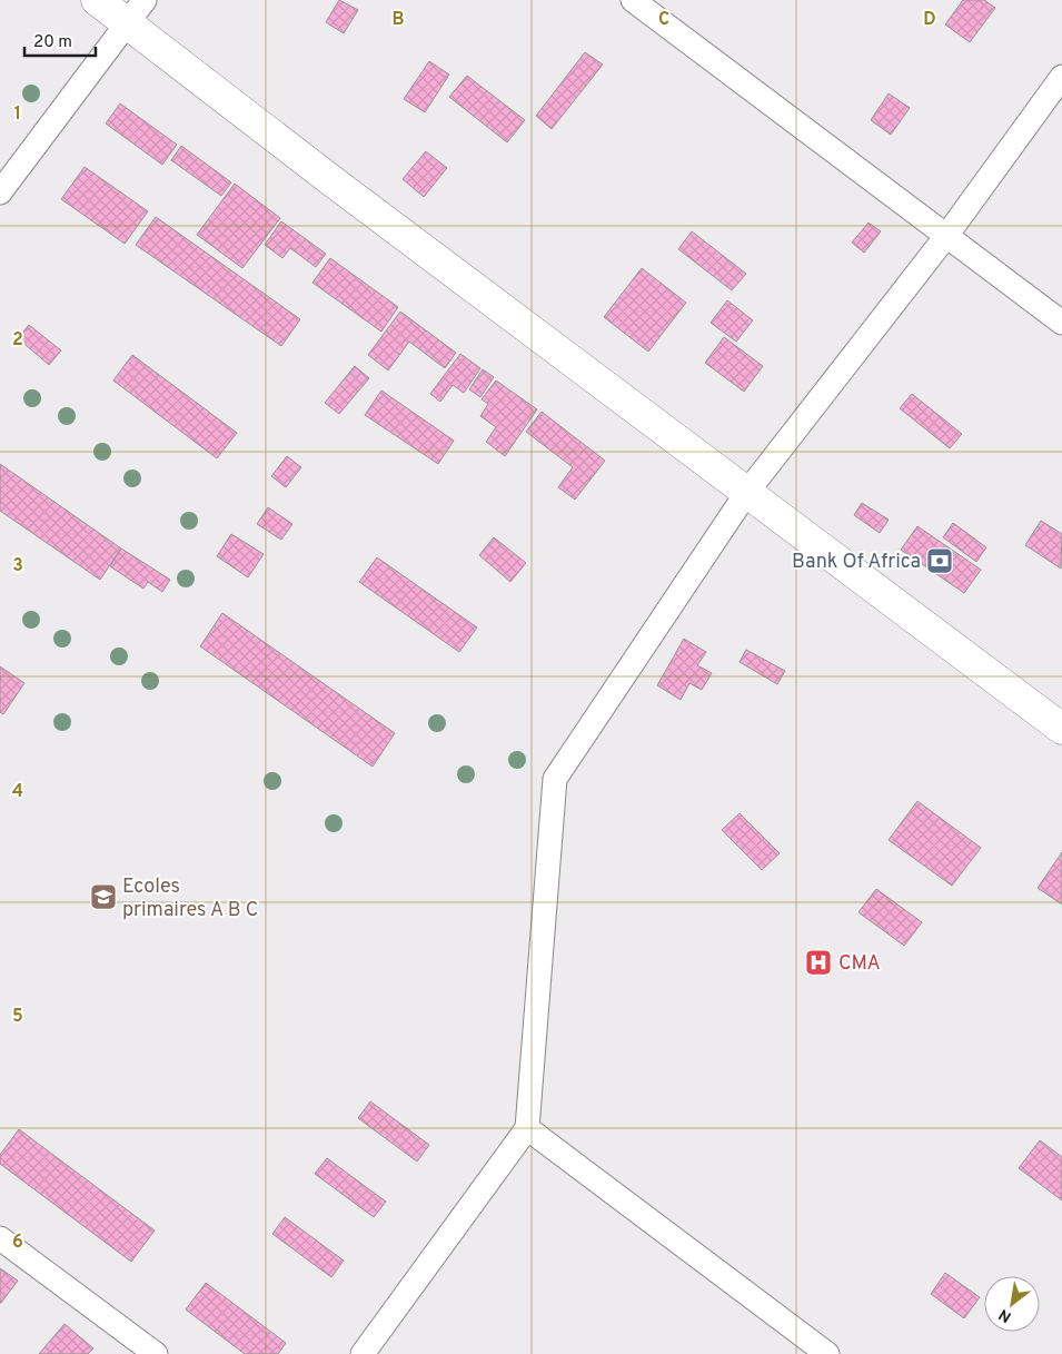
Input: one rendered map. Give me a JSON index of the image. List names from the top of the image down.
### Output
{
  "places": {
    "bank": ["Bank Of Africa"],
    "school or university": ["Ecoles primaires A B C"],
    "hospital": ["CMA"]
  },
  "scale_bar": "20 m",
  "north": "bottom left",
  "grid": {
    "columns": ["B", "C", "D"],
    "rows": [
      "1",
      "2",
      "3",
      "4",
      "5",
      "6"
    ]
  }
}
